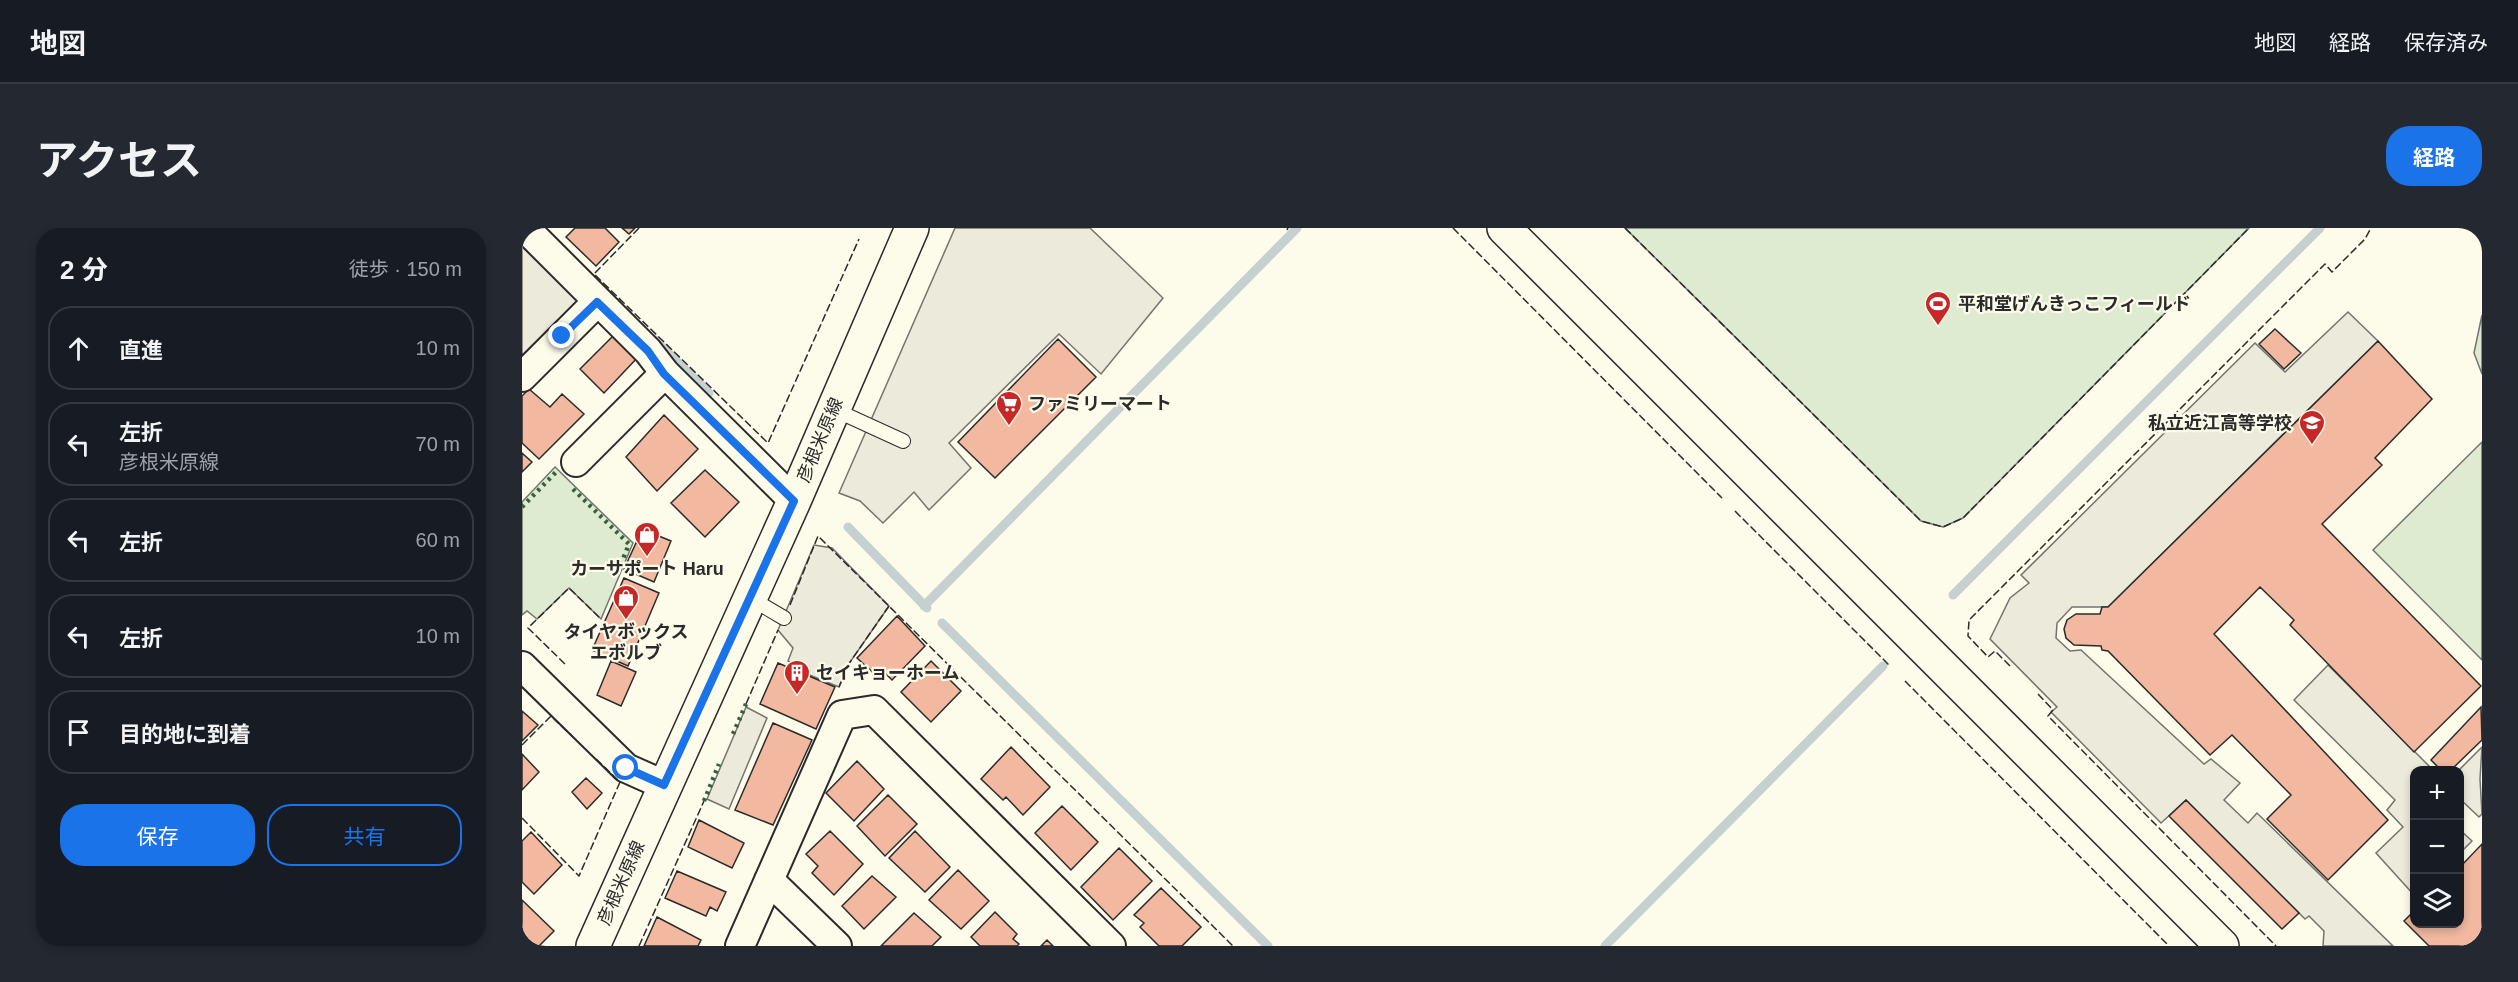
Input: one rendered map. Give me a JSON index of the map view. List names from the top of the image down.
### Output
{
  "streets": {
    "street": ["彦根米原線"]
  },
  "places": {
    "sports": ["平和堂げんきっこフィールド"],
    "supermarket": ["ファミリーマート"],
    "school or university": ["私立近江高等学校"],
    "shop": ["カーサポート Haru", "タイヤボックス エボルブ"],
    "building": ["セイキョーホーム"]
  },
  "page": {
    "header": "地図",
    "nav": ["地図", "経路", "保存済み"],
    "title": "アクセス",
    "buttons": [
      "経路",
      ["保存", "共有"]
    ],
    "heading": ["2 分", "徒歩 · 150 m"],
    "list": [
      ["直進", "10 m"],
      ["左折", "彦根米原線", "70 m"],
      ["左折", "60 m"],
      ["左折", "10 m"],
      "目的地に到着"
    ],
    "map_buttons": ["+", "−"]
  }
}
